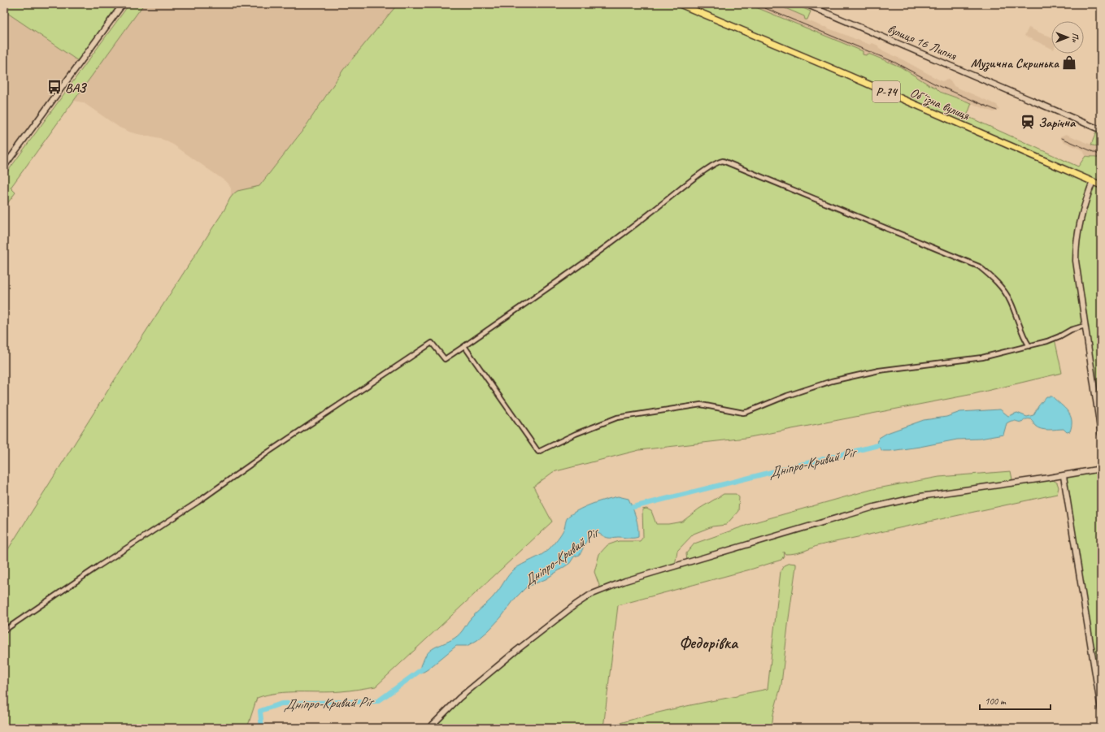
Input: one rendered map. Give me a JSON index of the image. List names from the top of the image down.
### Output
{
  "streets": {
    "main road": ["вулиця 16 Липня", "Р-74", "Обʼїзна вулиця"]
  },
  "districts": ["Федорівка"],
  "water": ["Дніпро-Кривий Ріг"],
  "places": {
    "shop": ["Музична Скринька"],
    "bus stop": ["ВАЗ"],
    "station": ["Зарічна"]
  },
  "scale_bar": "100 m",
  "north": "right"
}
